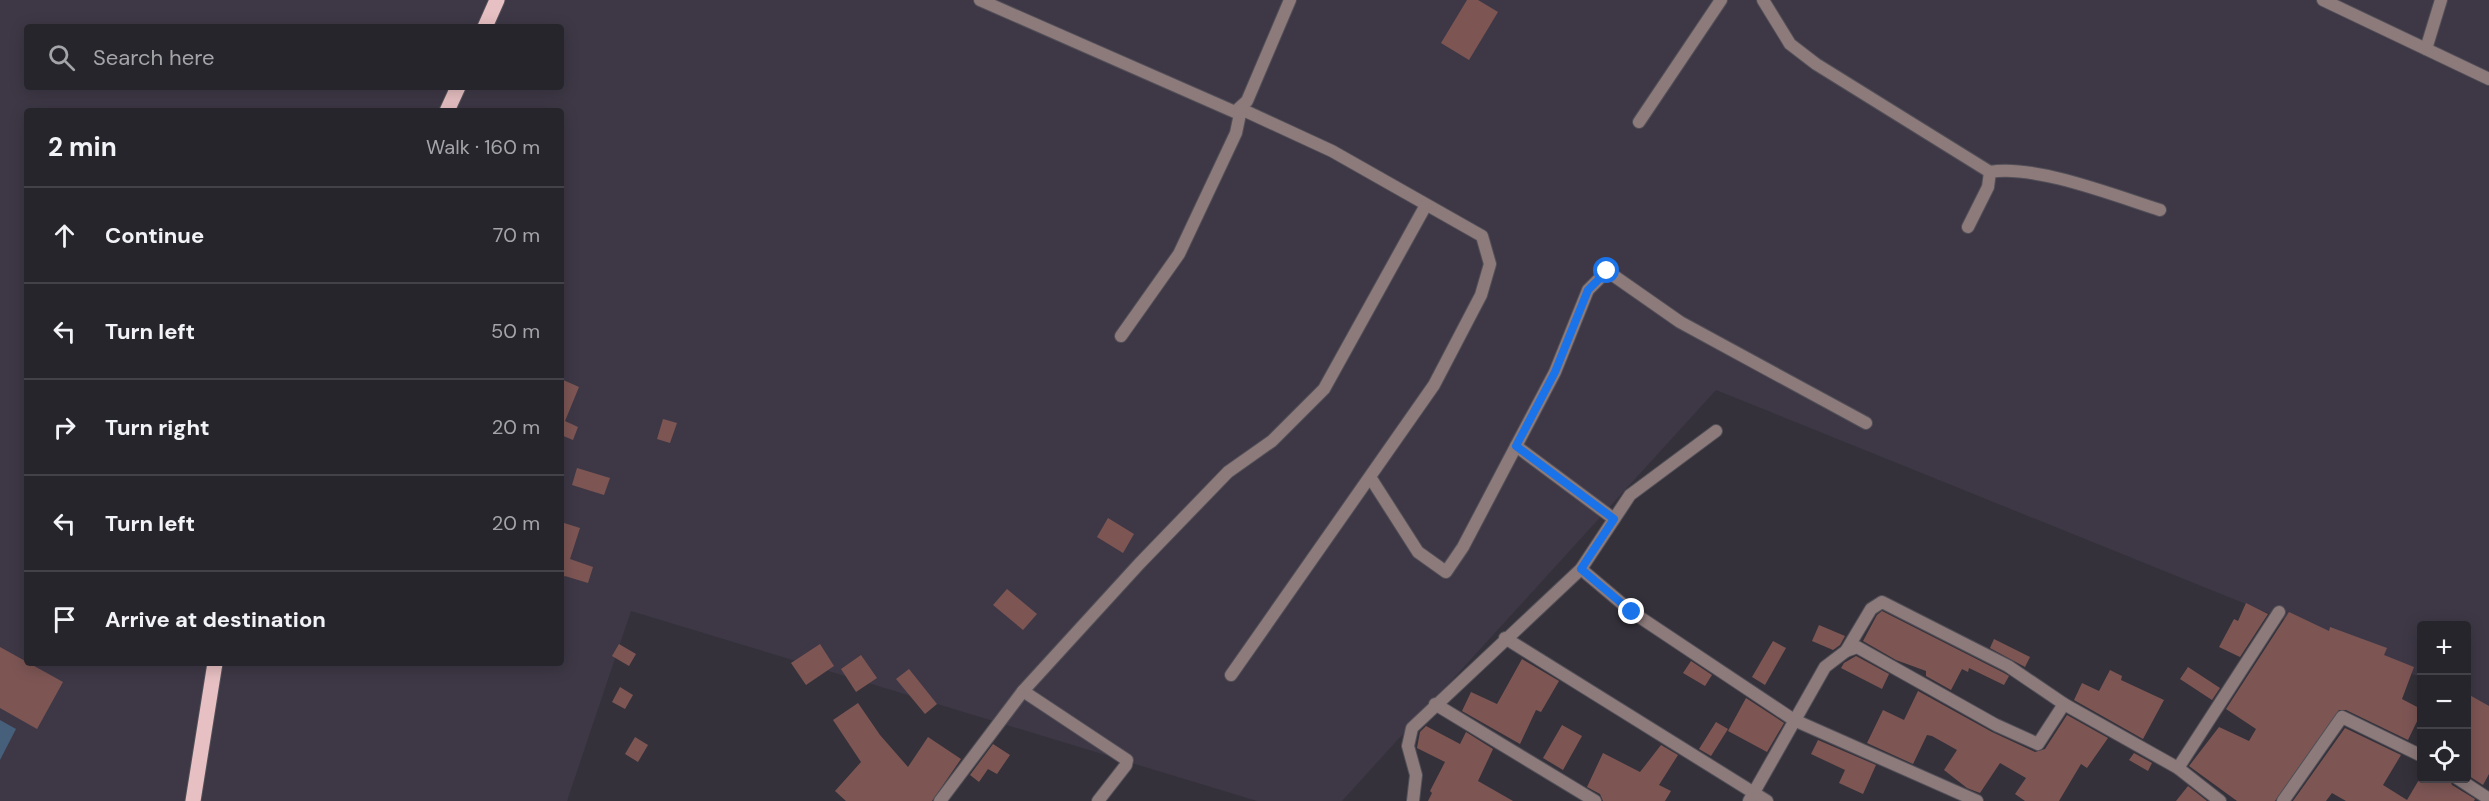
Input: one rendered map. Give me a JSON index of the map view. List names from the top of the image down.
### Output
{
  "page": {
    "search": "Search here",
    "heading": ["2 min", "Walk · 160 m"],
    "list": [
      ["Continue", "70 m"],
      ["Turn left", "50 m"],
      ["Turn right", "20 m"],
      ["Turn left", "20 m"],
      "Arrive at destination"
    ],
    "map_buttons": ["+", "−"]
  }
}
